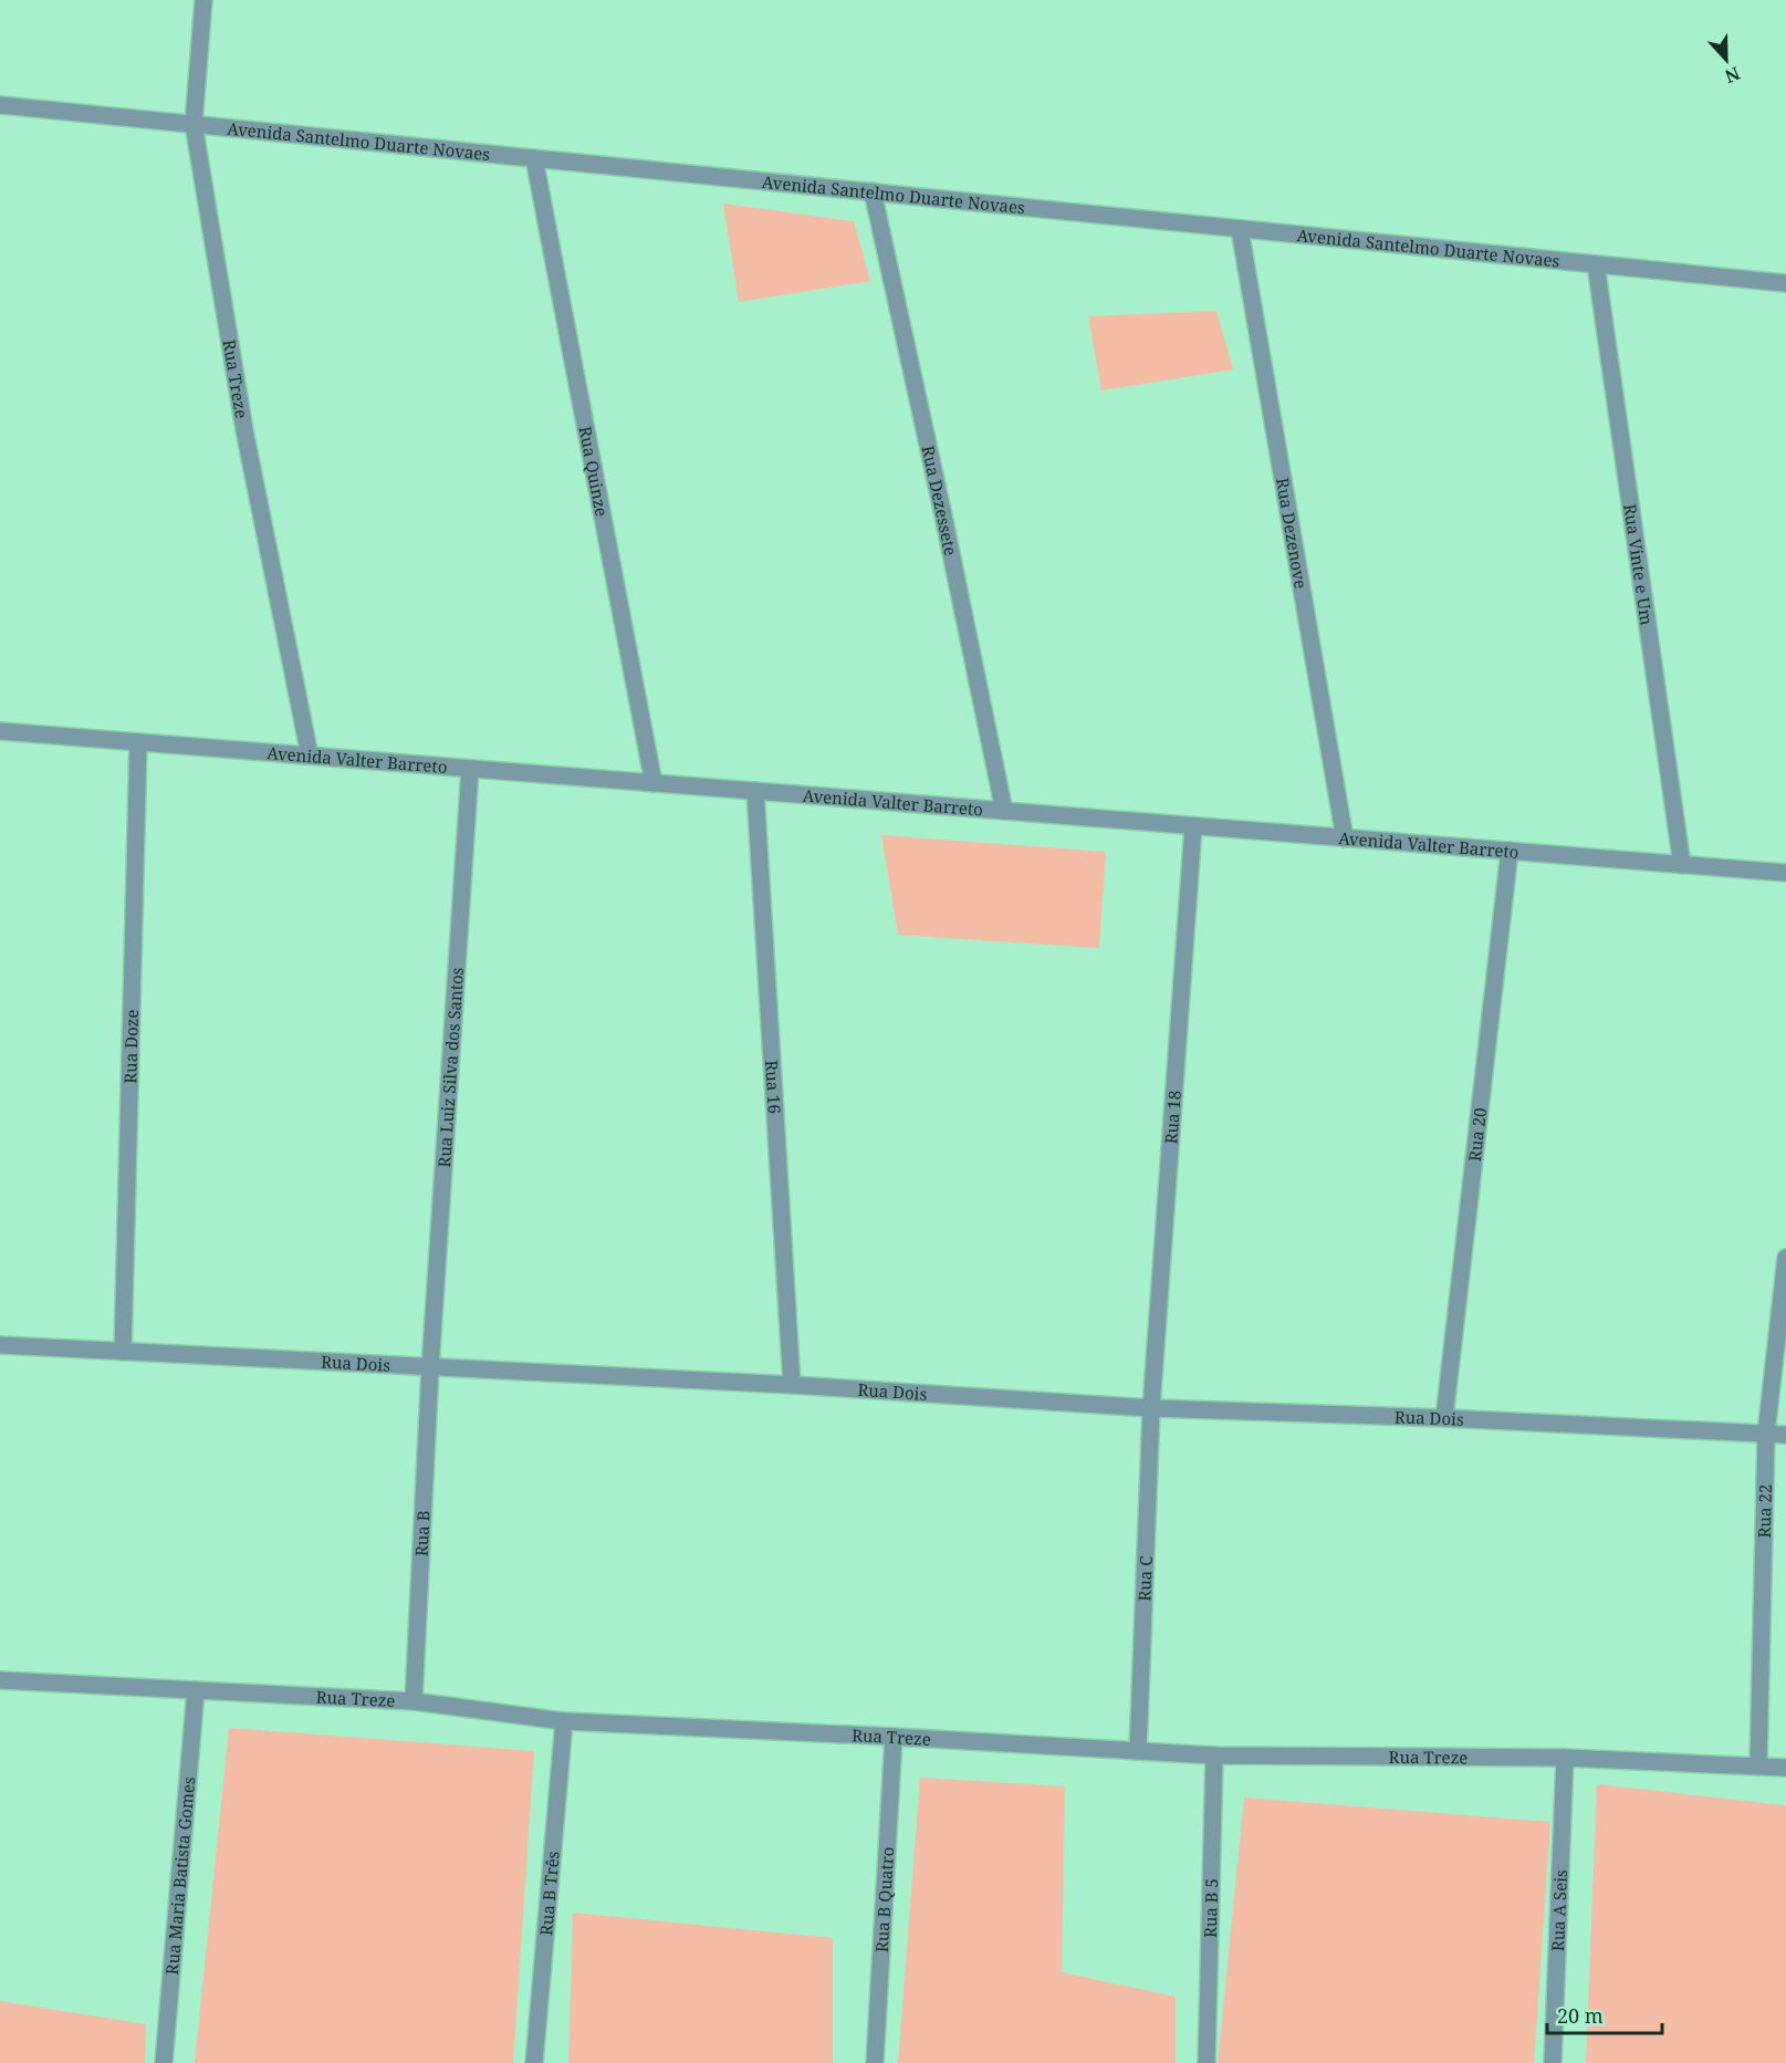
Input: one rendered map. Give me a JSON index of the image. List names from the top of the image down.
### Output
{
  "streets": {
    "street": [
      "Avenida Santelmo Duarte Novaes",
      "Rua Treze",
      "Rua Quinze",
      "Rua Dezessete",
      "Rua Dezenove",
      "Rua Vinte e Um",
      "Avenida Valter Barreto",
      "Rua Doze",
      "Rua Luiz Silva dos Santos",
      "Rua 16",
      "Rua 18",
      "Rua 20",
      "Rua Dois",
      "Rua 22",
      "Rua B",
      "Rua C",
      "Rua Maria Batista Gomes",
      "Rua B Três",
      "Rua B Quatro",
      "Rua B 5",
      "Rua A Seis"
    ]
  },
  "crossings": [
    ["Avenida Santelmo Duarte Novaes", "Rua Treze"],
    ["Avenida Santelmo Duarte Novaes", "Rua Quinze"],
    ["Avenida Santelmo Duarte Novaes", "Rua Dezessete"],
    ["Avenida Santelmo Duarte Novaes", "Rua Dezenove"],
    ["Avenida Santelmo Duarte Novaes", "Rua Vinte e Um"],
    ["Rua Treze", "Avenida Valter Barreto"],
    ["Rua Treze", "Rua 22"],
    ["Rua Treze", "Rua B"],
    ["Rua Treze", "Rua C"],
    ["Rua Treze", "Rua Maria Batista Gomes"],
    ["Rua Treze", "Rua B Três"],
    ["Rua Treze", "Rua B Quatro"],
    ["Rua Treze", "Rua B 5"],
    ["Rua Treze", "Rua A Seis"],
    ["Rua Quinze", "Avenida Valter Barreto"],
    ["Rua Dezessete", "Avenida Valter Barreto"],
    ["Rua Dezenove", "Avenida Valter Barreto"],
    ["Rua Vinte e Um", "Avenida Valter Barreto"],
    ["Avenida Valter Barreto", "Rua Doze"],
    ["Avenida Valter Barreto", "Rua Luiz Silva dos Santos"],
    ["Avenida Valter Barreto", "Rua 16"],
    ["Avenida Valter Barreto", "Rua 18"],
    ["Avenida Valter Barreto", "Rua 20"],
    ["Rua Doze", "Rua Dois"],
    ["Rua Luiz Silva dos Santos", "Rua Dois"],
    ["Rua Luiz Silva dos Santos", "Rua B"],
    ["Rua 16", "Rua Dois"],
    ["Rua 18", "Rua Dois"],
    ["Rua 18", "Rua C"],
    ["Rua 20", "Rua Dois"],
    ["Rua Dois", "Rua 22"],
    ["Rua Dois", "Rua B"],
    ["Rua Dois", "Rua C"]
  ],
  "scale_bar": "20 m",
  "north": "bottom"
}
